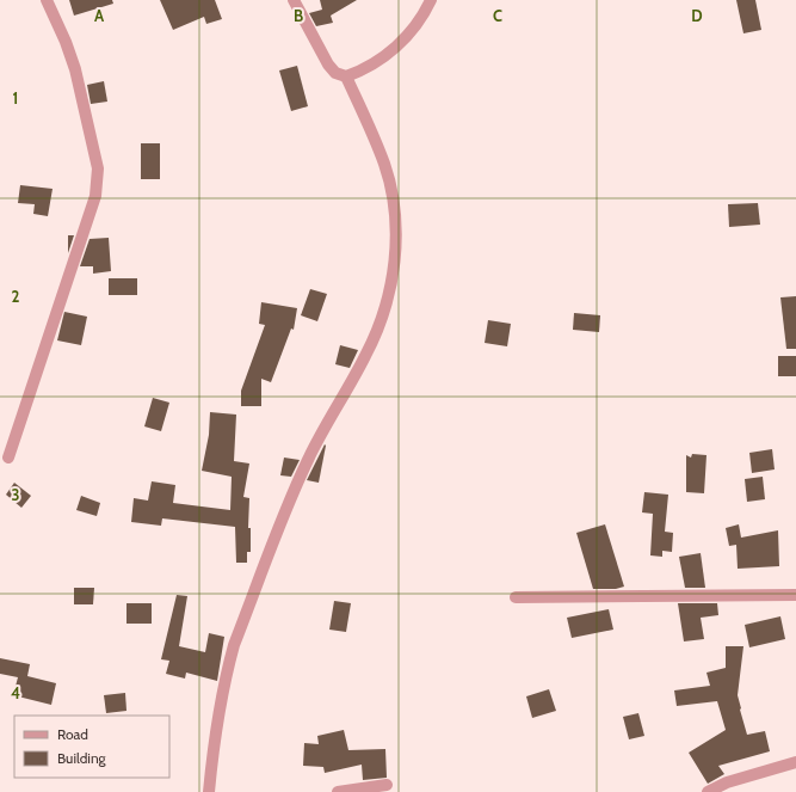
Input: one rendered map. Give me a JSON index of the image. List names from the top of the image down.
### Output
{
  "legend": ["Road", "Building"],
  "grid": {
    "columns": [
      "A",
      "B",
      "C",
      "D"
    ],
    "rows": [
      "1",
      "2",
      "3",
      "4"
    ]
  }
}
